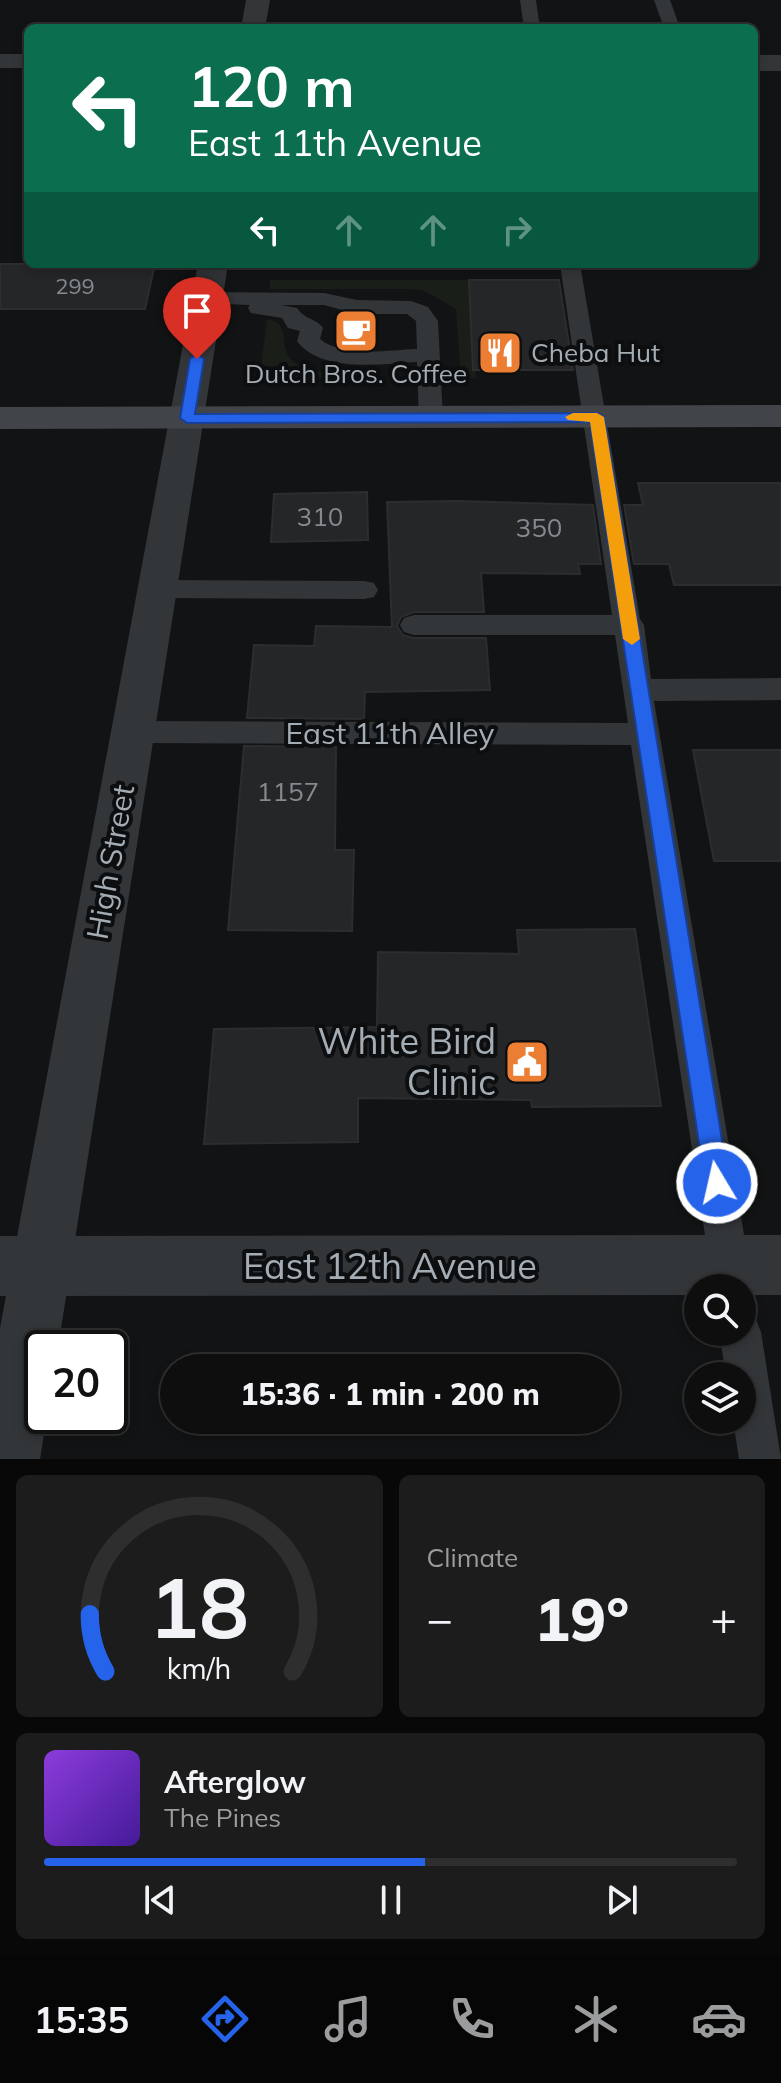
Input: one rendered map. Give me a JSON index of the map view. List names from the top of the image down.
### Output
{
  "streets": {
    "street": ["High Street", "East 12th Avenue"],
    "lane": ["East 11th Alley"]
  },
  "crossings": [
    ["East 11th Alley", "High Street"],
    ["High Street", "East 12th Avenue"]
  ],
  "places": {
    "cafe": ["Dutch Bros. Coffee"],
    "restaurant": ["Cheba Hut"],
    "public building": ["White Bird Clinic"]
  },
  "house_numbers": [
    "299",
    "310",
    "350",
    "1157"
  ],
  "page": {
    "turn": ["120 m", "East 11th Avenue"],
    "limit": "20",
    "trip": "15:36 · 1 min · 200 m",
    "tile": "Climate",
    "heat": ["−", "19°", "+"],
    "song": ["Afterglow", "The Pines"],
    "tabs": "15:35",
    "gauge": ["18", "km/h"]
  }
}
